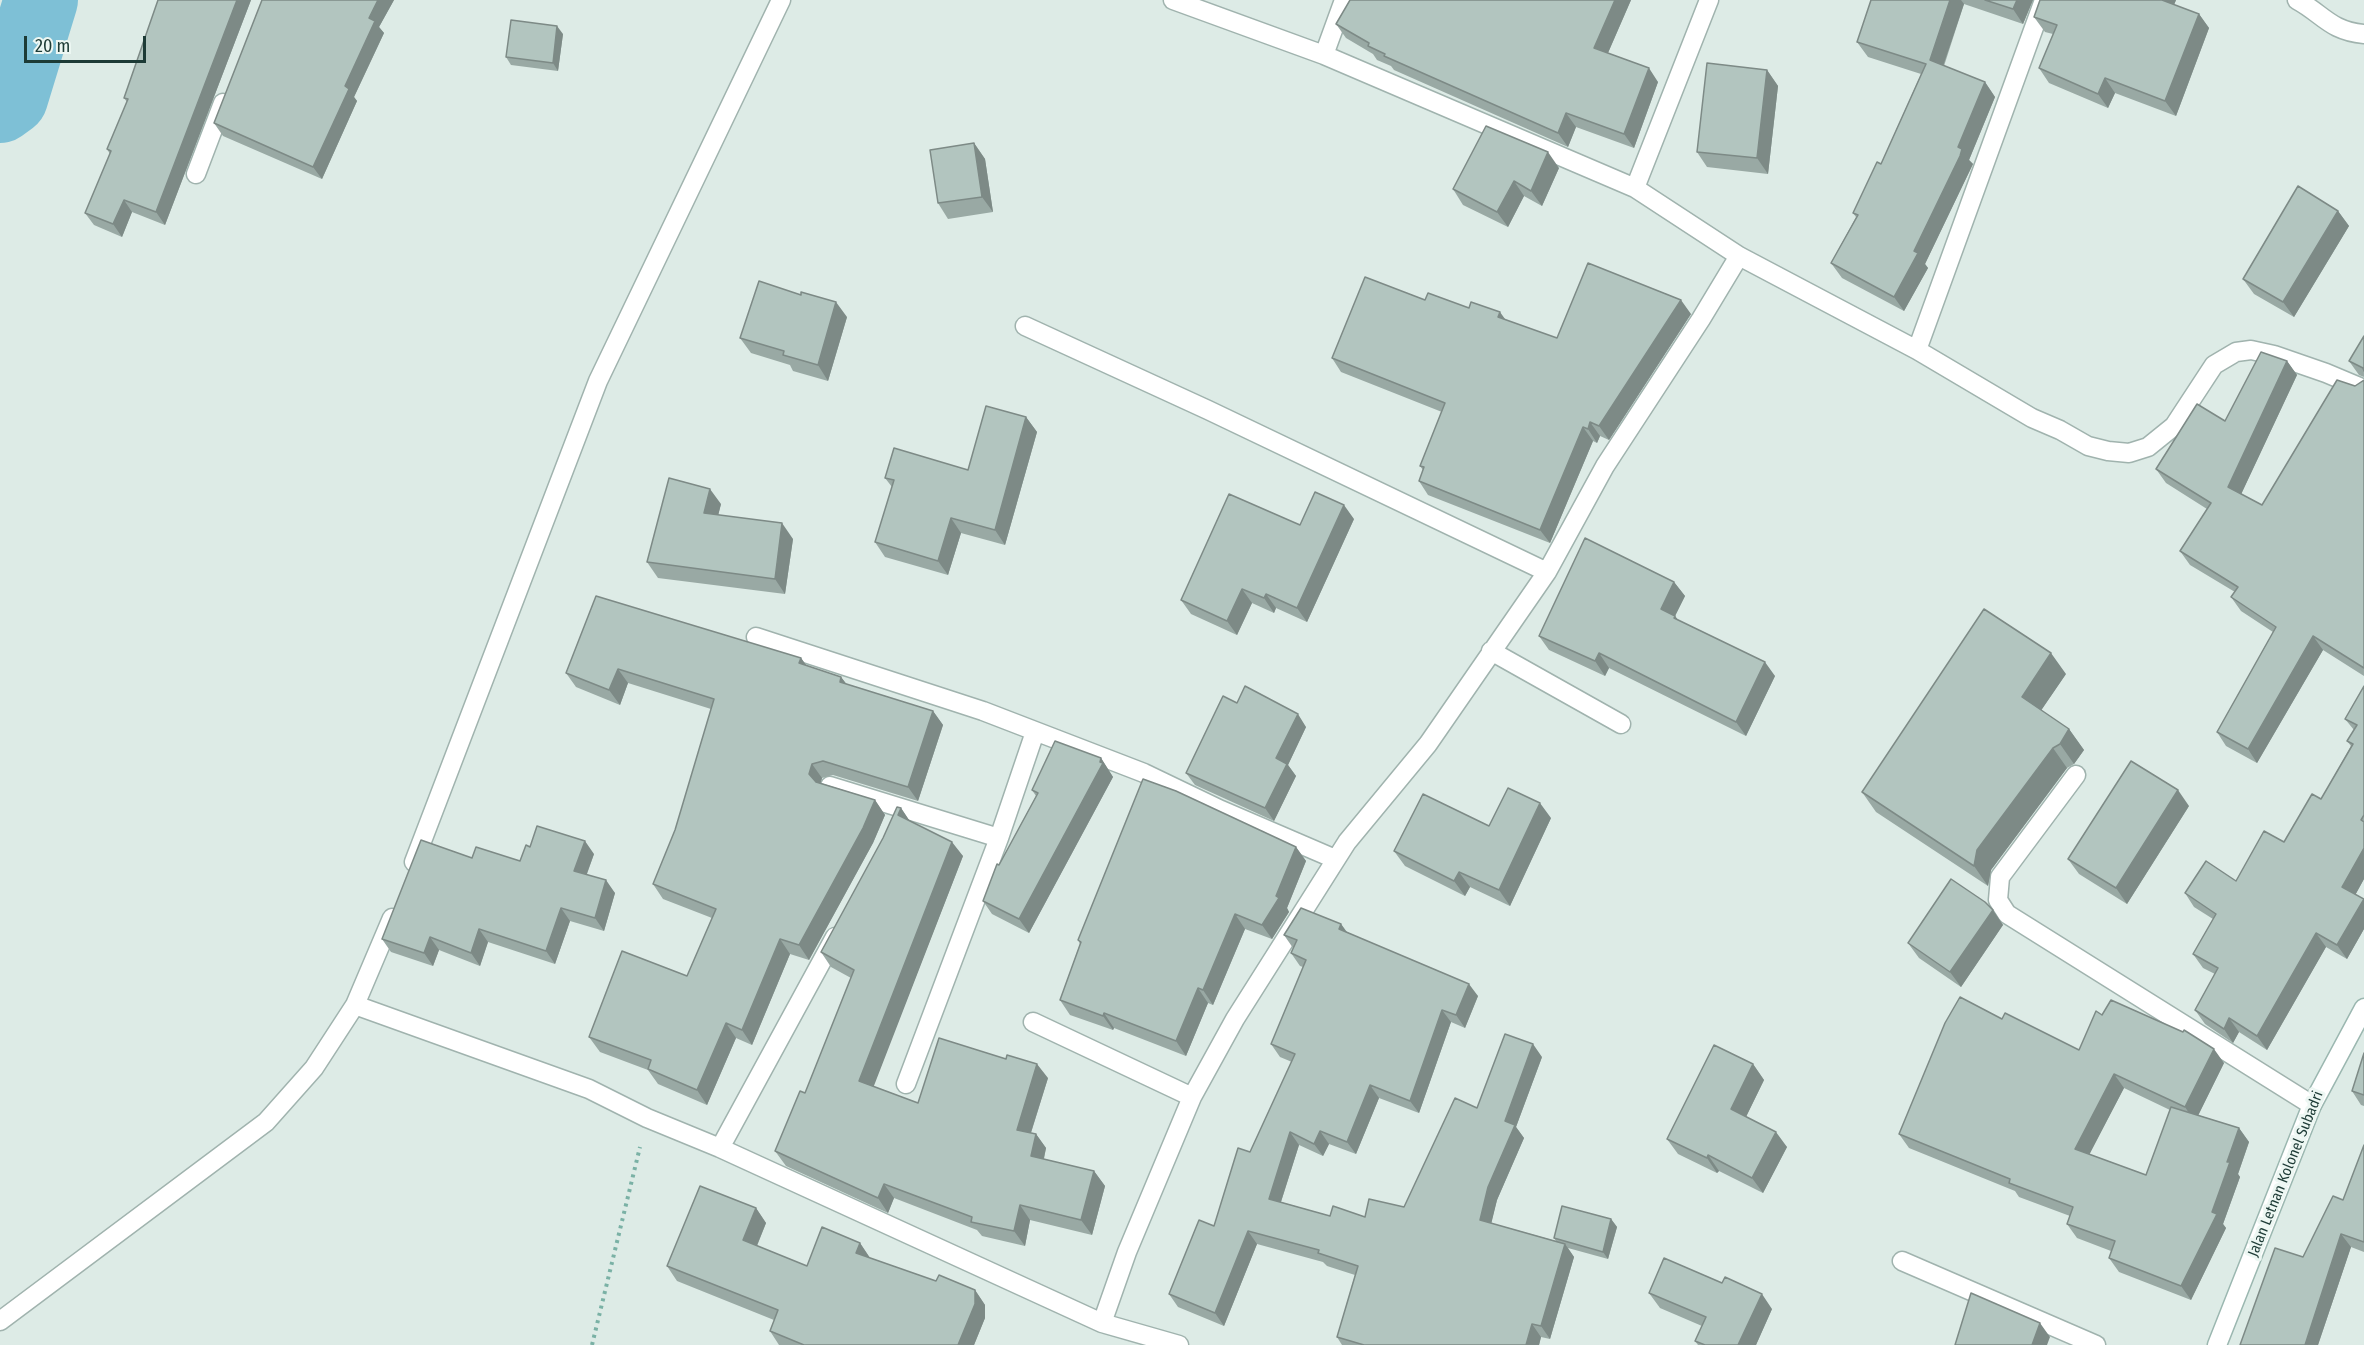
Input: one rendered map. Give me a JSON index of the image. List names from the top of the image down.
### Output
{
  "streets": {
    "street": ["Jalan Letnan Kolonel Subadri"]
  },
  "scale_bar": "20 m"
}
